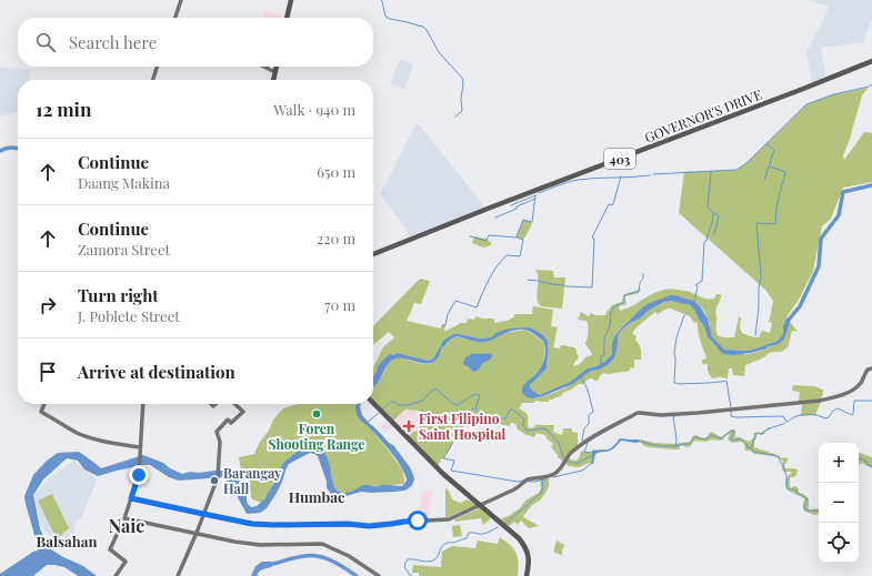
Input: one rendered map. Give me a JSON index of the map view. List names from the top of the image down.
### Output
{
  "streets": {
    "main road": ["GOVERNOR'S DRIVE", "403"]
  },
  "districts": ["Humbac", "Naic", "Balsahan"],
  "places": {
    "other": ["Foren Shooting Range", "Barangay Hall"],
    "health": ["First Filipino Saint Hospital"]
  },
  "page": {
    "search": "Search here",
    "heading": ["12 min", "Walk · 940 m"],
    "list": [
      ["Continue", "Daang Makina", "650 m"],
      ["Continue", "Zamora Street", "220 m"],
      ["Turn right", "J. Poblete Street", "70 m"],
      "Arrive at destination"
    ],
    "map_buttons": ["+", "−"]
  }
}
